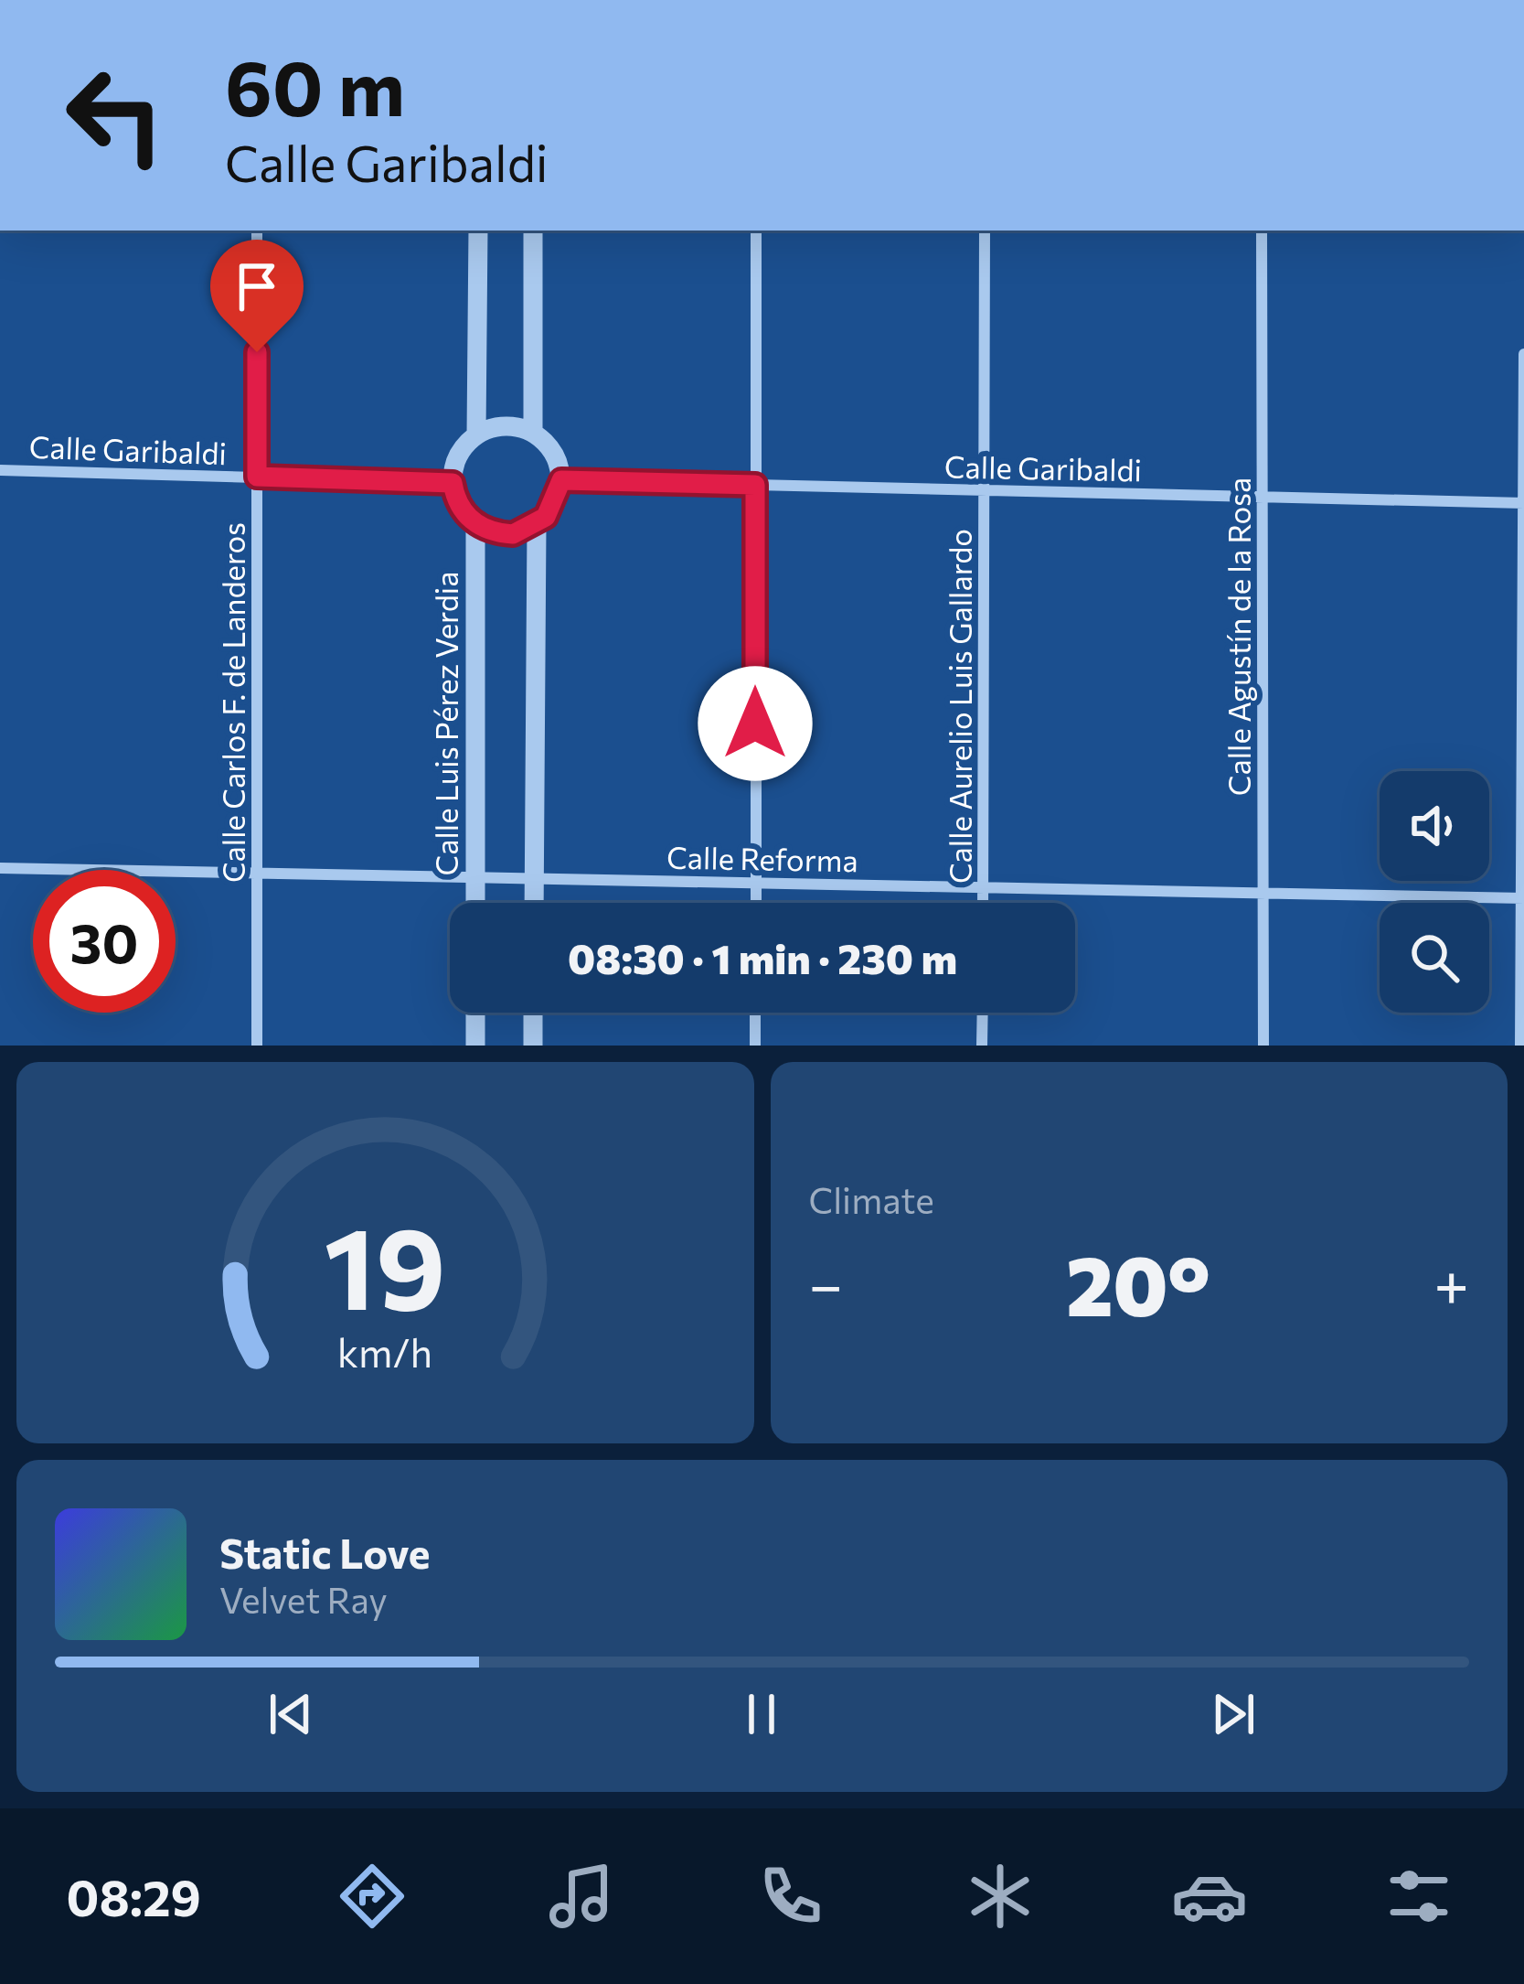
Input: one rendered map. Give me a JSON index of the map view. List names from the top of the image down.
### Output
{
  "streets": {
    "street": [
      "Calle Garibaldi",
      "Calle Agustín de la Rosa",
      "Calle Carlos F. de Landeros",
      "Calle Aurelio Luis Gallardo",
      "Calle Luis Pérez Verdia",
      "Calle Reforma"
    ]
  },
  "crossings": [
    ["Calle Garibaldi", "Calle Agustín de la Rosa"],
    ["Calle Garibaldi", "Calle Carlos F. de Landeros"],
    ["Calle Garibaldi", "Calle Aurelio Luis Gallardo"],
    ["Calle Garibaldi", "Calle Luis Pérez Verdia"],
    ["Calle Agustín de la Rosa", "Calle Reforma"],
    ["Calle Carlos F. de Landeros", "Calle Reforma"],
    ["Calle Aurelio Luis Gallardo", "Calle Reforma"],
    ["Calle Luis Pérez Verdia", "Calle Reforma"]
  ],
  "page": {
    "turn": ["60 m", "Calle Garibaldi"],
    "limit": "30",
    "trip": "08:30 · 1 min · 230 m",
    "tile": "Climate",
    "heat": ["−", "20°", "+"],
    "song": ["Static Love", "Velvet Ray"],
    "tabs": "08:29",
    "gauge": ["19", "km/h"]
  }
}
